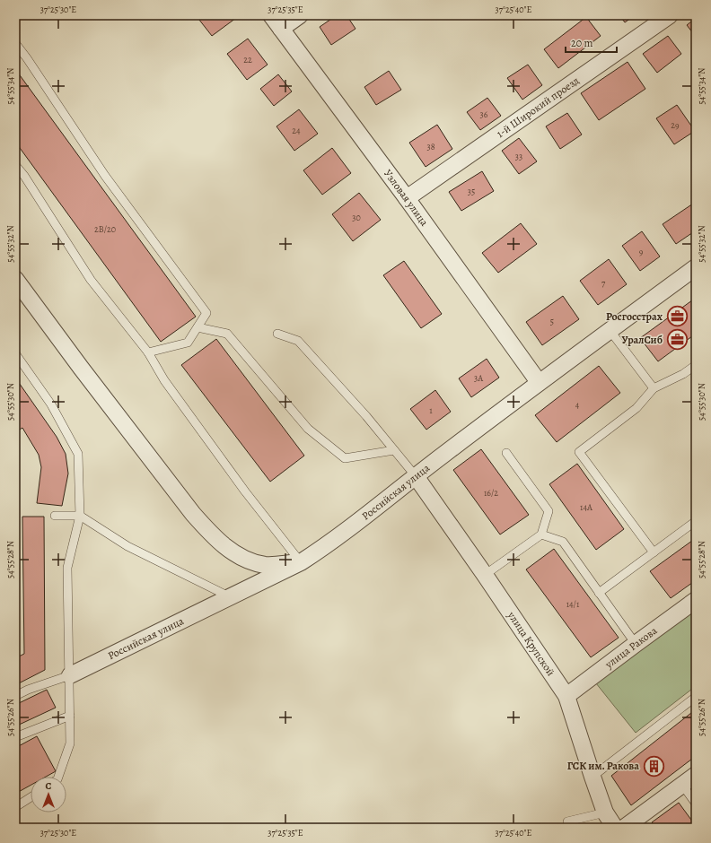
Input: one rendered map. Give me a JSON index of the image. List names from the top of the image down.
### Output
{
  "streets": {
    "street": [
      "1-й Широкий проезд",
      "Узловая улица",
      "Российская улица",
      "улица Крупской",
      "улица Ракова"
    ]
  },
  "crossings": [
    ["1-й Широкий проезд", "Узловая улица"],
    ["Узловая улица", "Российская улица"],
    ["Российская улица", "улица Крупской"],
    ["улица Крупской", "улица Ракова"]
  ],
  "places": {
    "office": ["Росгосстрах", "УралСиб"],
    "building": ["ГСК им. Ракова"]
  },
  "house_numbers": [
    "22",
    "36",
    "29",
    "24",
    "38",
    "33",
    "35",
    "30",
    "2В/20",
    "9",
    "7",
    "5",
    "3А",
    "4",
    "1",
    "16/2",
    "14А",
    "14/1"
  ],
  "scale_bar": "20 m",
  "north": "top",
  "coordinates": [
    "37°25'30\"E",
    "37°25'35\"E",
    "37°25'40\"E",
    "54°55'34\"N",
    "54°55'32\"N",
    "54°55'30\"N",
    "54°55'28\"N",
    "54°55'26\"N"
  ]
}
